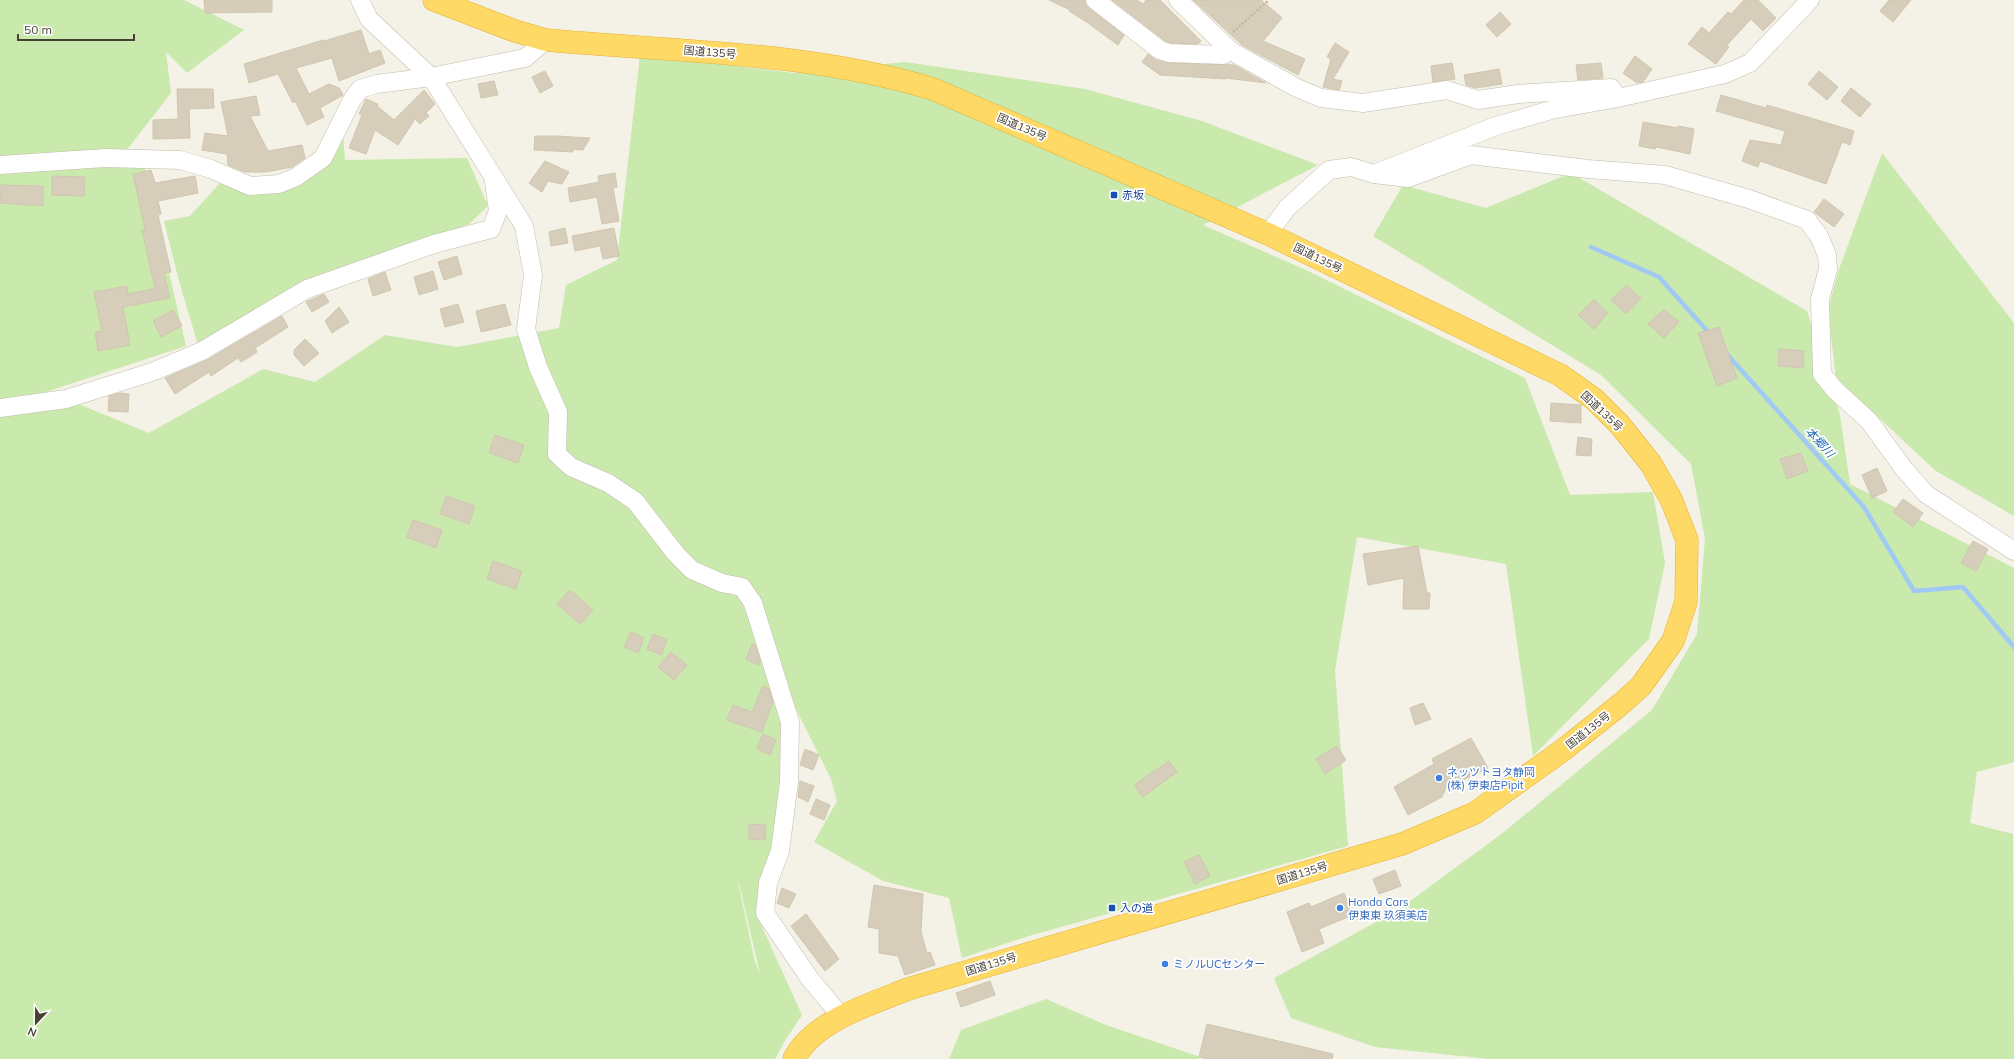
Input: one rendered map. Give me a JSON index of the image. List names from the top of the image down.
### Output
{
  "streets": {
    "highway": ["国道135号"]
  },
  "water": ["本郷川"],
  "places": {
    "transit": ["赤坂", "入の道"],
    "other": ["ネッツトヨタ静岡 (株) 伊東店Pipit", "Honda Cars 伊東東 玖須美店", "ミノルUCセンター"]
  },
  "scale_bar": "50 m",
  "north": "bottom"
}
